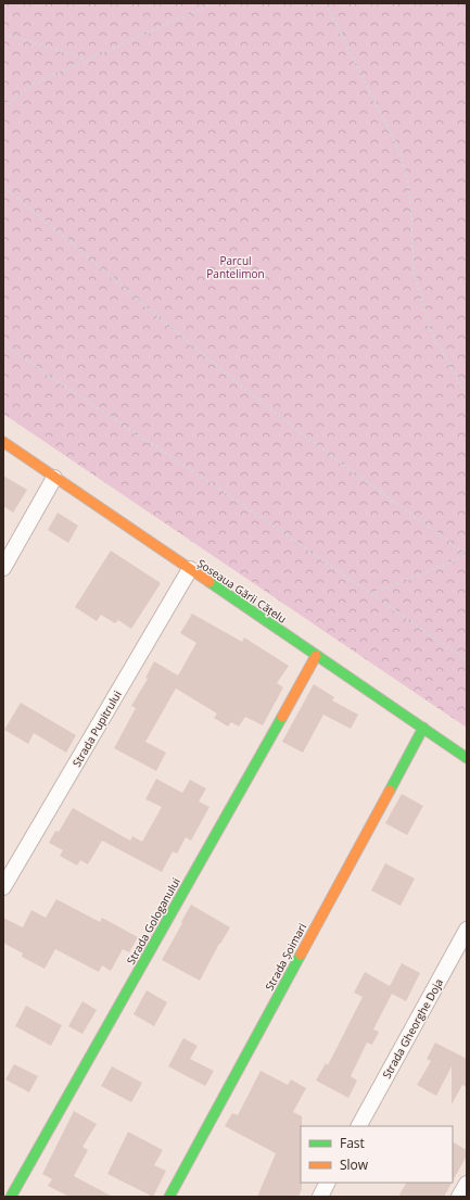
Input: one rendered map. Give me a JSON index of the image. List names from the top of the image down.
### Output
{
  "streets": {
    "street": [
      "Șoseaua Gării Cățelu",
      "Strada Pupitrului",
      "Strada Gologanului",
      "Strada Șoimari",
      "Strada Gheorghe Doja"
    ]
  },
  "crossings": [
    ["Șoseaua Gării Cățelu", "Strada Pupitrului"],
    ["Șoseaua Gării Cățelu", "Strada Gologanului"],
    ["Șoseaua Gării Cățelu", "Strada Șoimari"]
  ],
  "parks": ["Parcul Pantelimon"],
  "legend": ["Fast", "Slow"]
}
